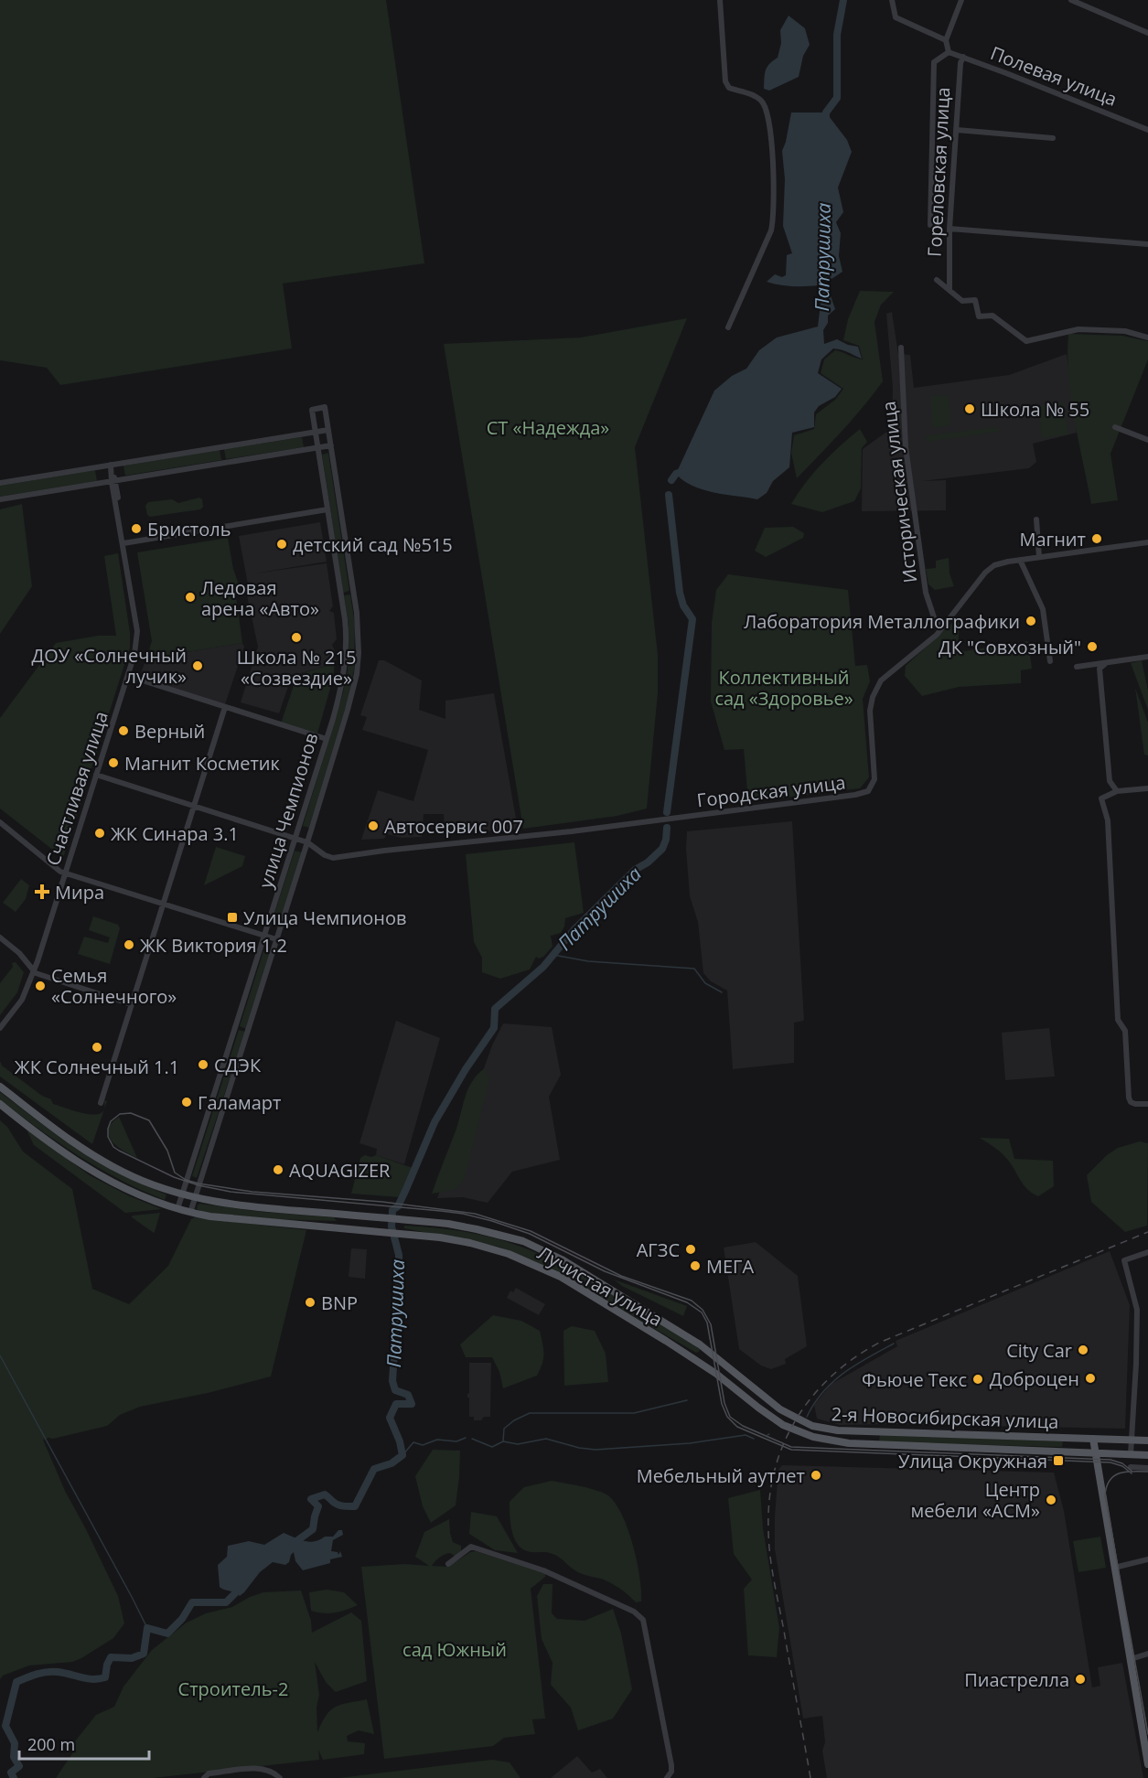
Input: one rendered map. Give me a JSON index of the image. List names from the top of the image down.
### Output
{
  "streets": {
    "main road": ["Лучистая улица", "2-я Новосибирская улица"],
    "street": [
      "Полевая улица",
      "Гореловская улица",
      "Историческая улица",
      "Счастливая улица",
      "Городская улица",
      "улица Чемпионов"
    ]
  },
  "crossings": [
    ["Полевая улица", "Гореловская улица"],
    ["Историческая улица", "Городская улица"],
    ["Городская улица", "улица Чемпионов"],
    ["улица Чемпионов", "Лучистая улица"],
    ["улица Чемпионов", "2-я Новосибирская улица"]
  ],
  "water": ["Патрушиха"],
  "parks": [
    "СТ «Надежда»",
    "Коллективный сад «Здоровье»",
    "сад Южный",
    "Строитель-2"
  ],
  "places": {
    "other": [
      "Школа № 55",
      "Бристоль",
      "Магнит",
      "детский сад №515",
      "Ледовая арена «Авто»",
      "Лаборатория Металлографики",
      "Школа № 215 «Созвездие»",
      "ДК \"Совхозный\"",
      "ДОУ «Солнечный лучик»",
      "Верный",
      "Магнит Косметик",
      "Автосервис 007",
      "ЖК Синара 3.1",
      "ЖК Виктория 1.2",
      "Семья «Солнечного»",
      "ЖК Солнечный 1.1",
      "СДЭК",
      "Галамарт",
      "AQUAGIZER",
      "АГЗС",
      "МЕГА",
      "BNP",
      "City Car",
      "Доброцен",
      "Фьюче Текс",
      "Мебельный аутлет",
      "Центр мебели «АСМ»",
      "Пиастрелла"
    ],
    "health": ["Мира"],
    "transit": ["Улица Чемпионов", "Улица Окружная"]
  },
  "scale_bar": "200 m"
}
